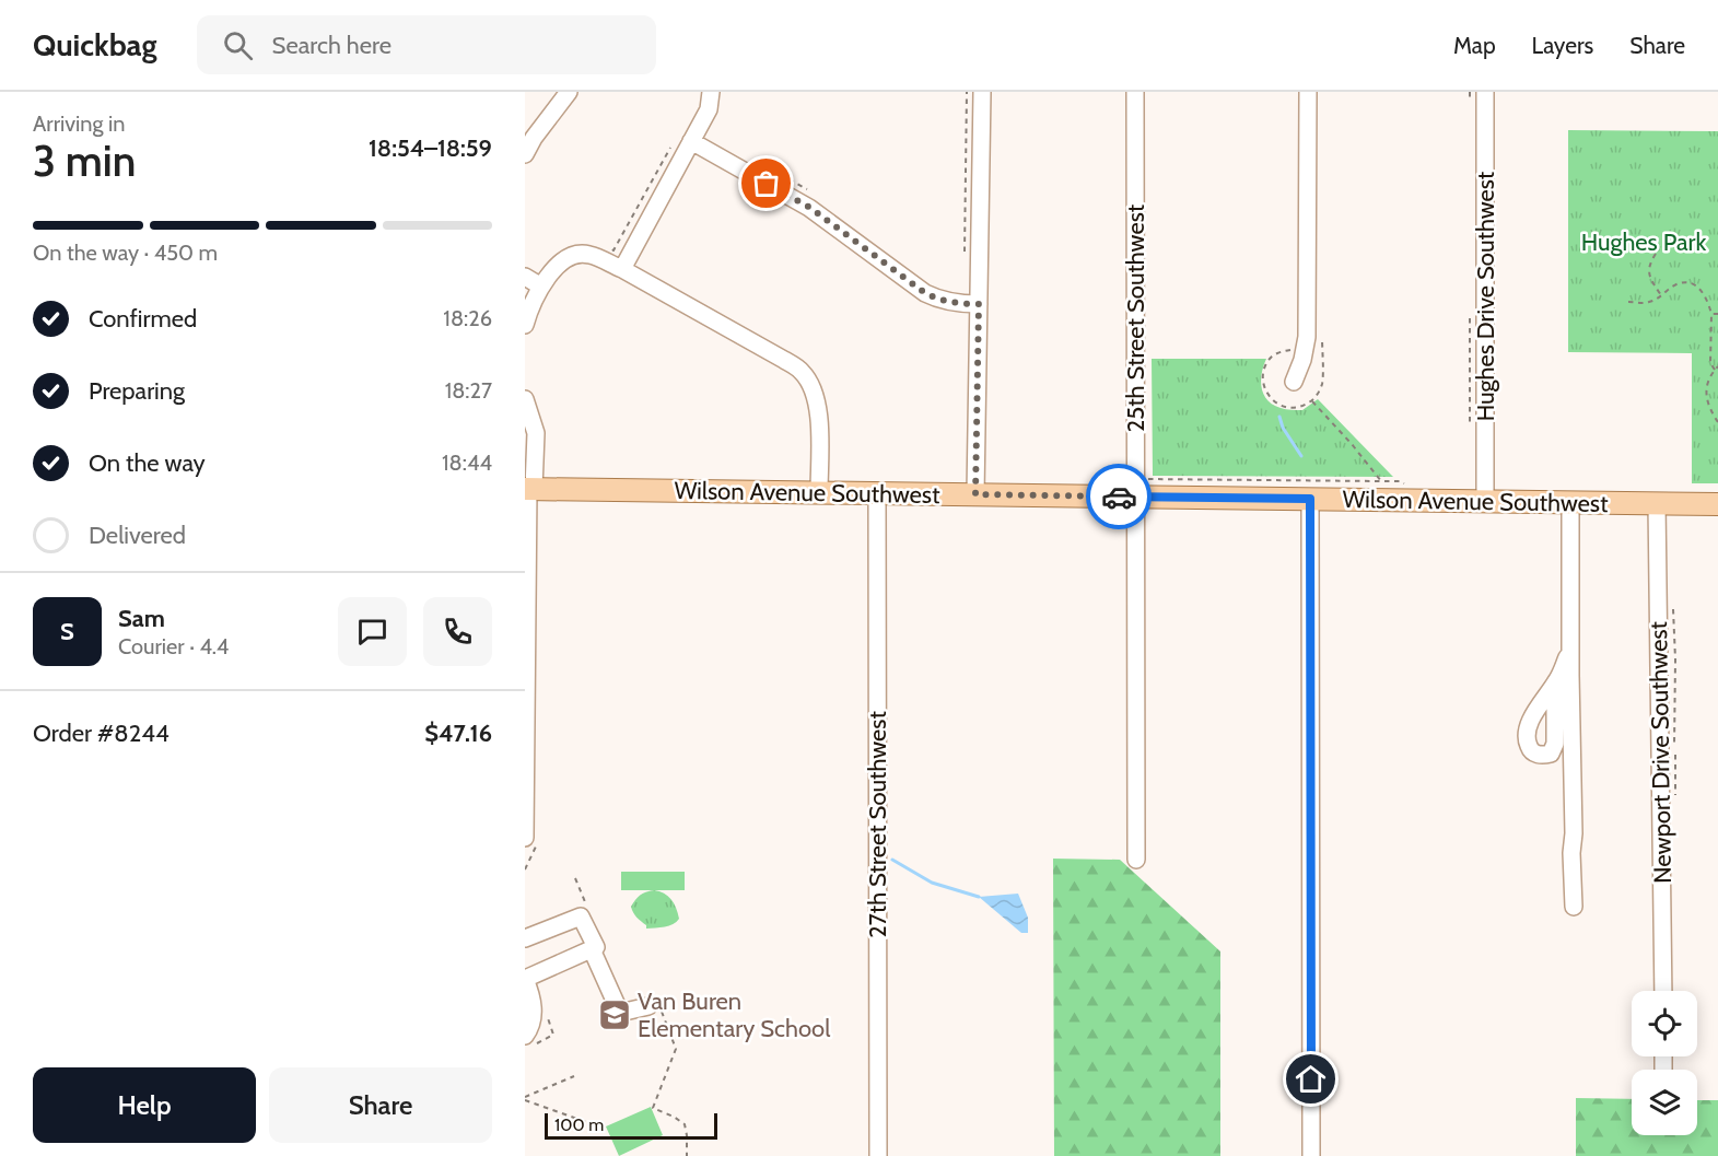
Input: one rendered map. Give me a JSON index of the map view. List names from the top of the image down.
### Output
{
  "streets": {
    "main road": ["Wilson Avenue Southwest"],
    "street": [
      "Hughes Drive Southwest",
      "25th Street Southwest",
      "Newport Drive Southwest",
      "27th Street Southwest"
    ]
  },
  "crossings": [
    ["Hughes Drive Southwest", "Wilson Avenue Southwest"],
    ["25th Street Southwest", "Wilson Avenue Southwest"],
    ["Wilson Avenue Southwest", "Newport Drive Southwest"],
    ["Wilson Avenue Southwest", "27th Street Southwest"]
  ],
  "parks": ["Hughes Park"],
  "places": {
    "school or university": ["Van Buren Elementary School"]
  },
  "scale_bar": "100 m",
  "page": {
    "header": "Quickbag",
    "search": "Search here",
    "nav": ["Map", "Layers", "Share"],
    "heading": ["3 min", "Arriving in", "18:54–18:59"],
    "panel": [
      "Sam",
      "Courier · 4.4",
      "Order #8244",
      "$47.16"
    ],
    "bar": "On the way · 450 m",
    "list": [
      ["Confirmed", "18:26"],
      ["Preparing", "18:27"],
      ["On the way", "18:44"],
      "Delivered"
    ],
    "round": "S",
    "buttons": ["Help", "Share"],
    "scale": "100 m"
  }
}
